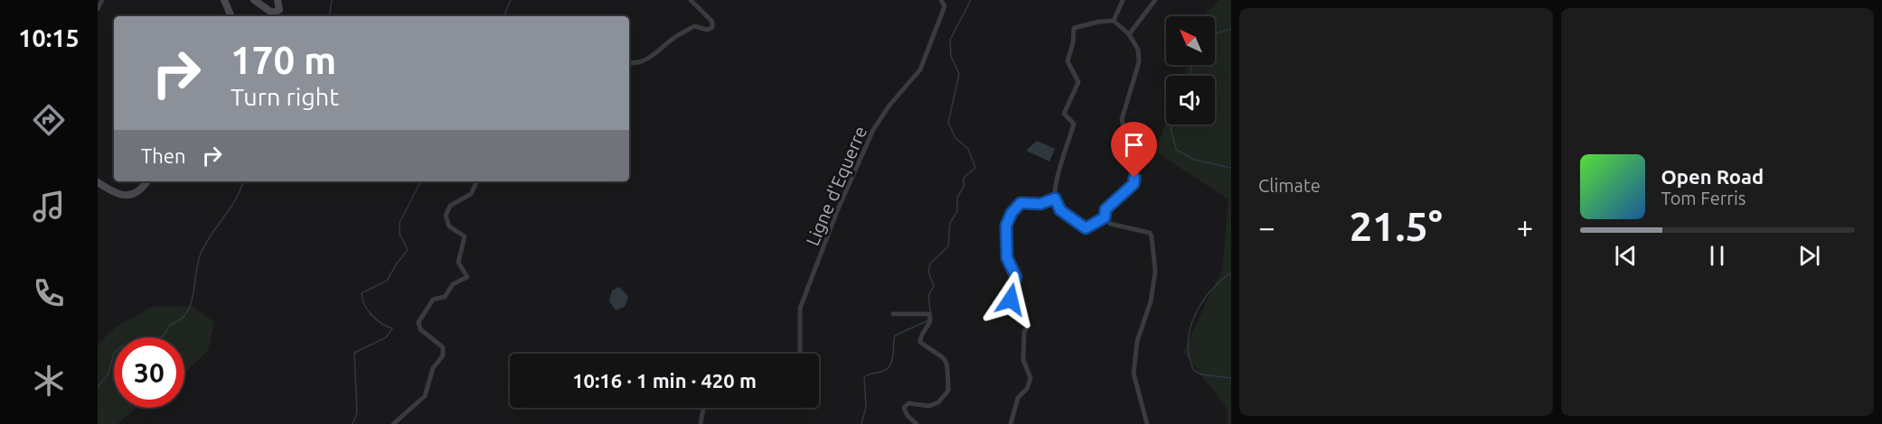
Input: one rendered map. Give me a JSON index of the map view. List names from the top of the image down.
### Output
{
  "streets": {
    "street": ["Ligne d'Equerre"]
  },
  "north": "top left",
  "page": {
    "tabs": "10:15",
    "tile": "Climate",
    "turn": ["170 m", "Turn right"],
    "then": "Then",
    "song": ["Open Road", "Tom Ferris"],
    "heat": ["−", "21.5°", "+"],
    "limit": "30",
    "trip": "10:16 · 1 min · 420 m"
  }
}
